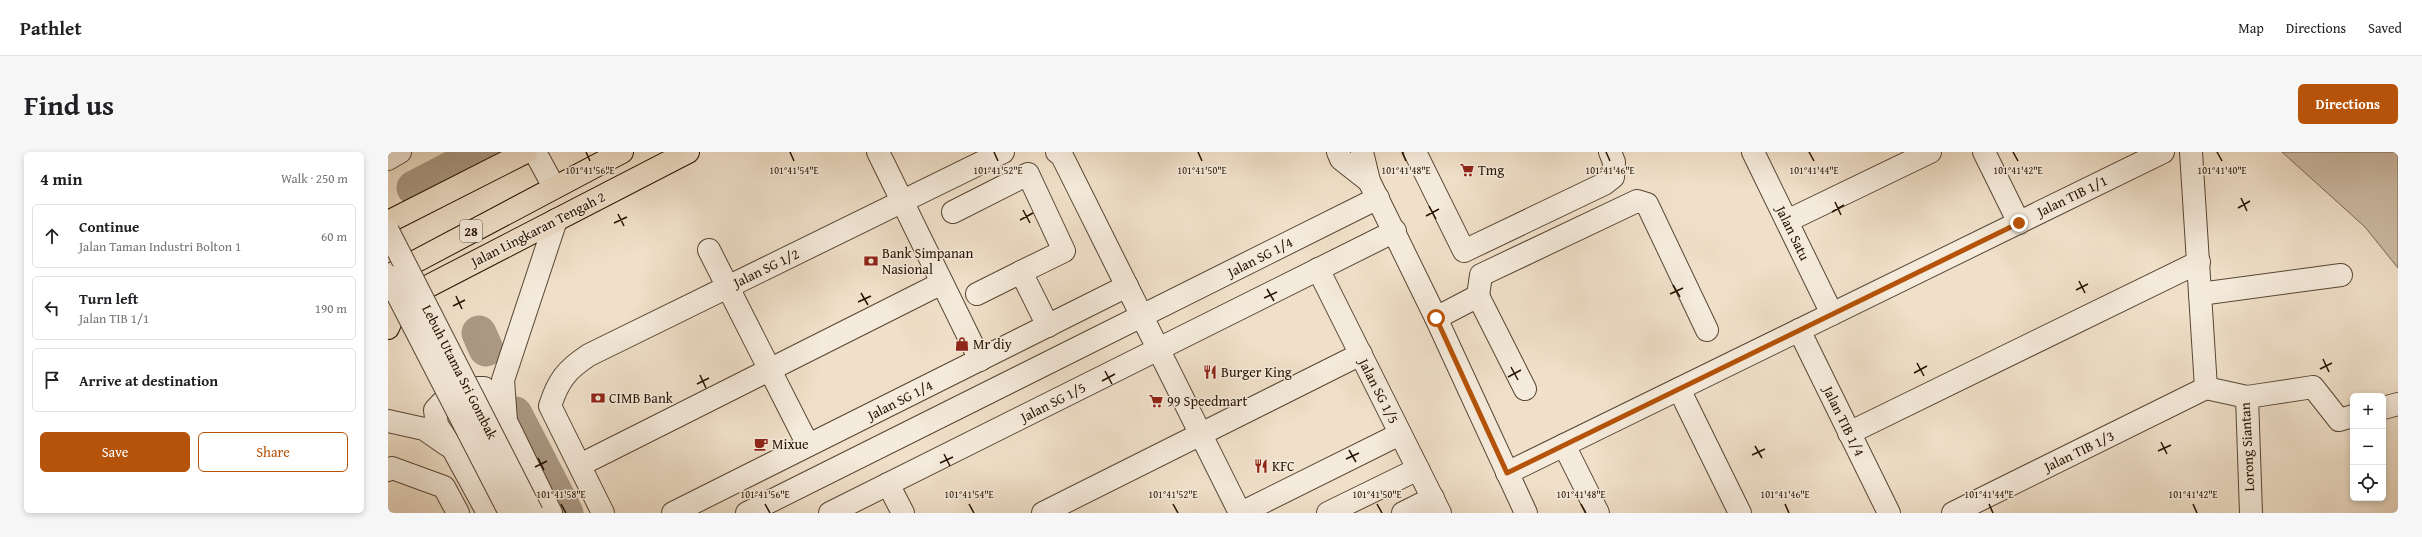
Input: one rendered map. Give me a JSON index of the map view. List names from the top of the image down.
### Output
{
  "streets": {
    "main road": ["Jalan Lingkaran Tengah 2", "28"],
    "street": [
      "Jalan TIB 1/1",
      "Jalan Satu",
      "Jalan SG 1/4",
      "Jalan SG 1/2",
      "Lebuh Utama Sri Gombak",
      "Jalan SG 1/5",
      "Jalan TIB 1/4",
      "Lorong Siantan",
      "Jalan TIB 1/3"
    ]
  },
  "crossings": [
    ["Jalan TIB 1/1", "Jalan Satu"],
    ["Jalan TIB 1/1", "Jalan TIB 1/4"],
    ["Jalan Lingkaran Tengah 2", "Lebuh Utama Sri Gombak"],
    ["Lorong Siantan", "Jalan TIB 1/3"]
  ],
  "places": {
    "supermarket": ["Tmg", "99 Speedmart"],
    "bank": ["Bank Simpanan Nasional", "CIMB Bank"],
    "shop": ["Mr diy"],
    "restaurant": ["Burger King", "KFC"],
    "cafe": ["Mixue"]
  },
  "page": {
    "header": "Pathlet",
    "nav": ["Map", "Directions", "Saved"],
    "title": "Find us",
    "buttons": [
      "Directions",
      ["Save", "Share"]
    ],
    "heading": ["4 min", "Walk · 250 m"],
    "list": [
      ["Continue", "Jalan Taman Industri Bolton 1", "60 m"],
      ["Turn left", "Jalan TIB 1/1", "190 m"],
      "Arrive at destination"
    ],
    "map_buttons": ["+", "−"]
  },
  "coordinates": [
    "101°41'56\"E",
    "101°41'54\"E",
    "101°41'52\"E",
    "101°41'50\"E",
    "101°41'48\"E",
    "101°41'46\"E",
    "101°41'44\"E",
    "101°41'42\"E",
    "101°41'40\"E",
    "101°41'58\"E"
  ]
}
